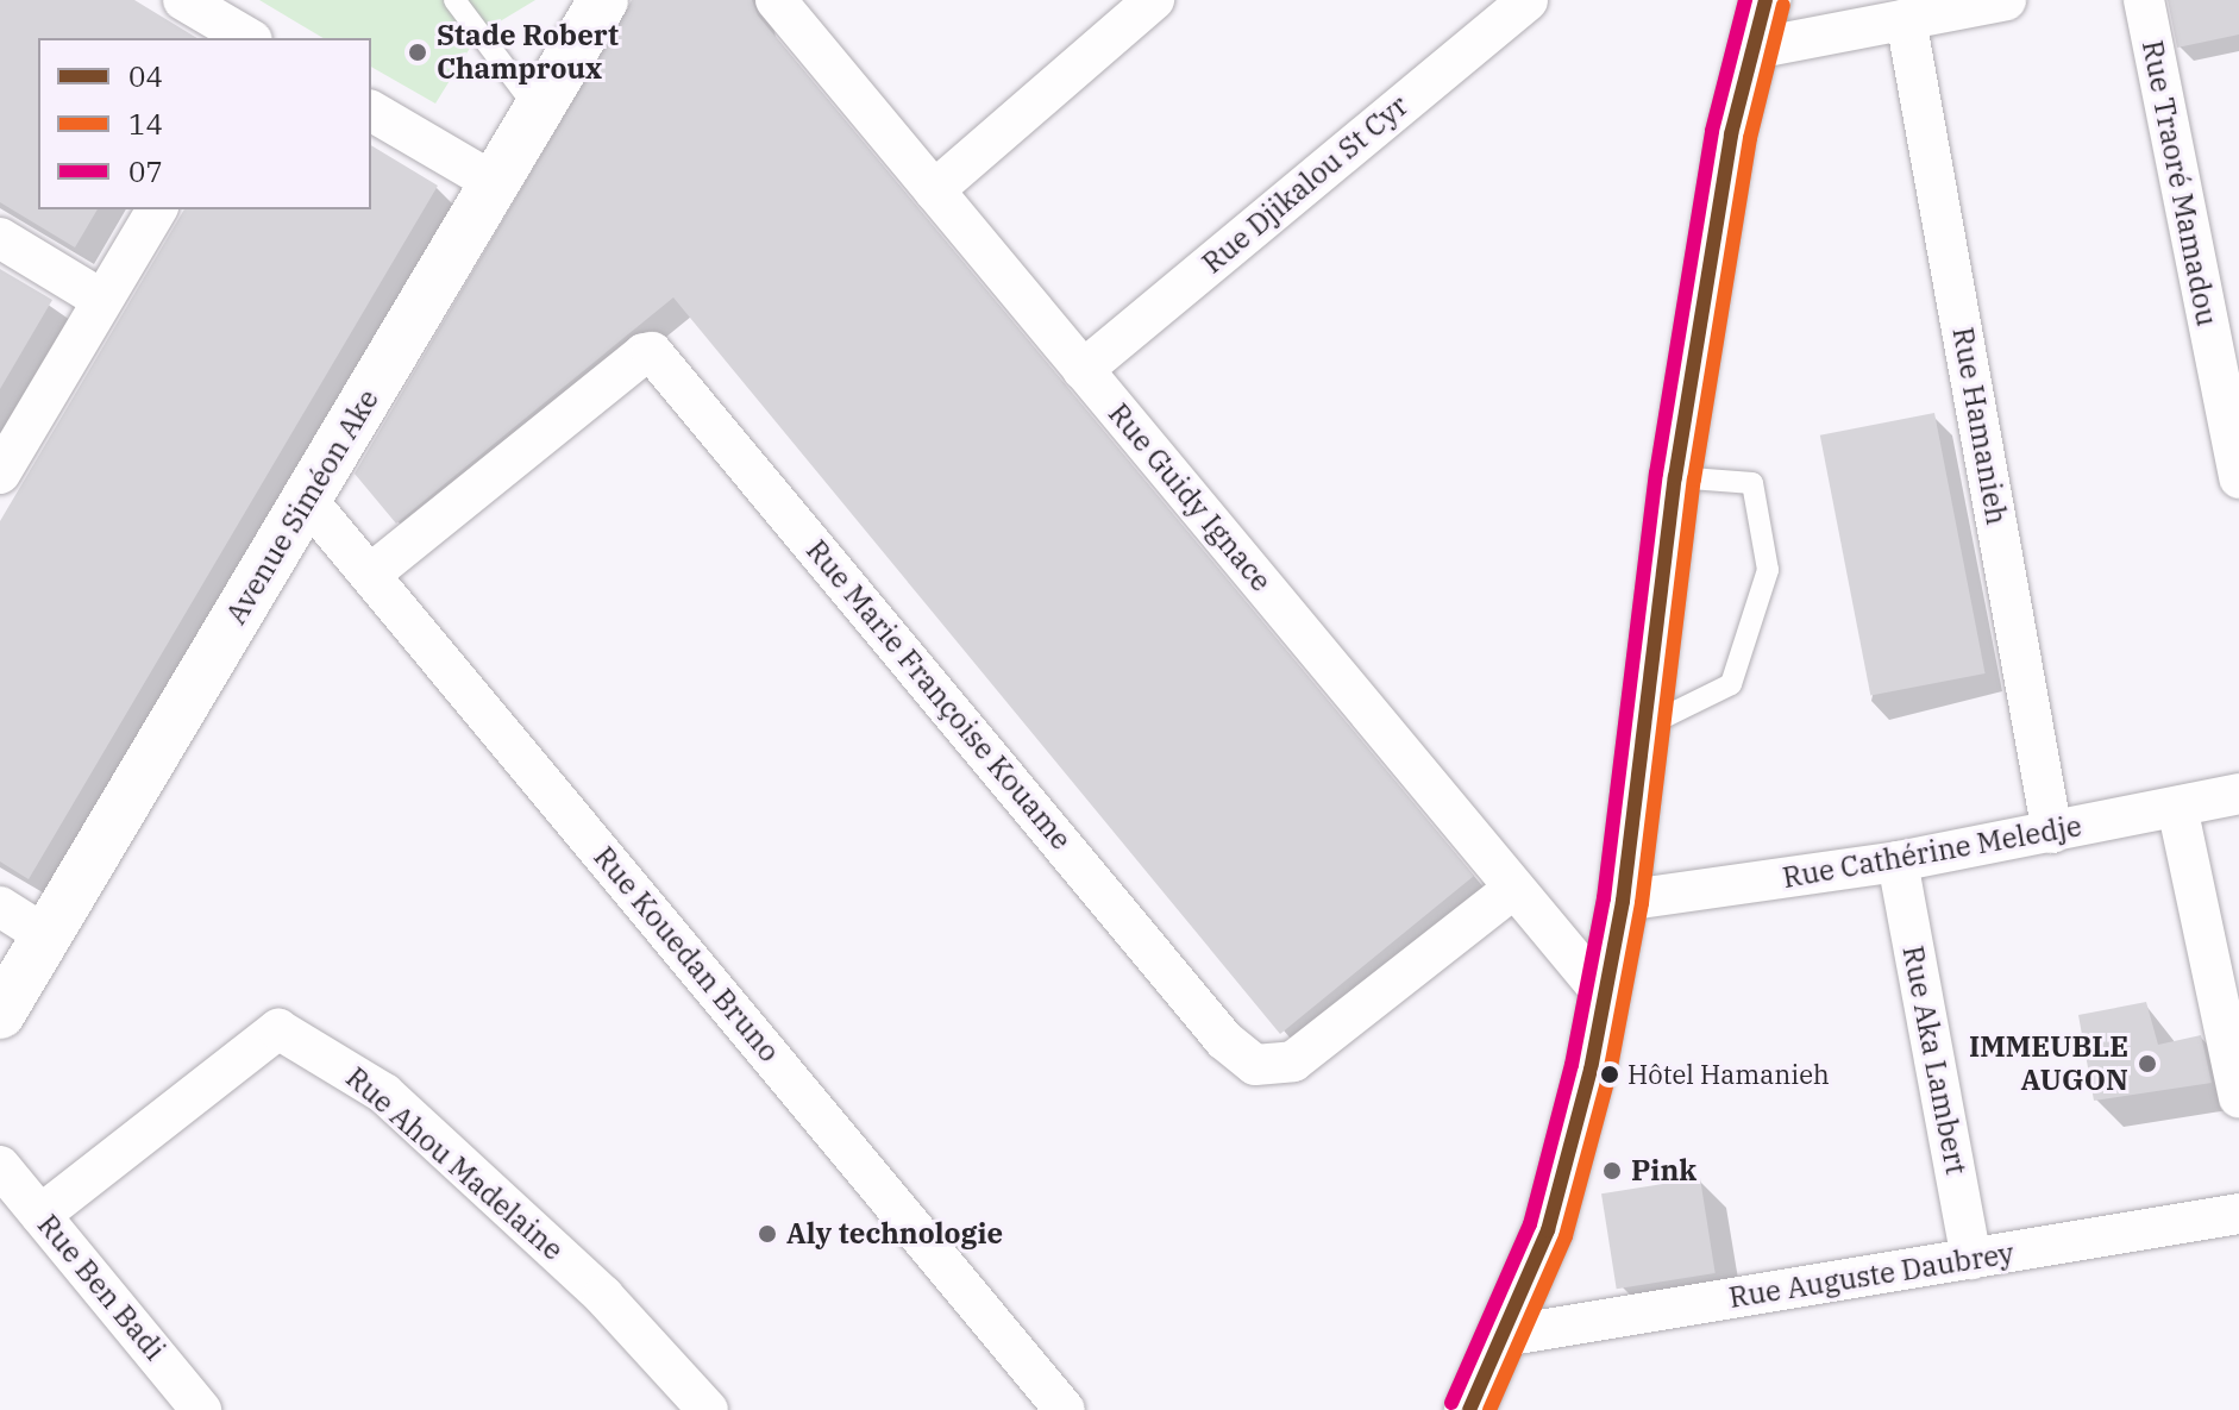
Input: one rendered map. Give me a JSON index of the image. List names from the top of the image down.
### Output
{
  "streets": {
    "street": [
      "Rue Traoré Mamadou",
      "Rue Djikalou St Cyr",
      "Rue Hamanieh",
      "Rue Guidy Ignace",
      "Avenue Siméon Ake",
      "Rue Marie Françoise Kouame",
      "Rue Cathérine Meledje",
      "Rue Kouedan Bruno",
      "Rue Aka Lambert",
      "Rue Ahou Madelaine",
      "Rue Auguste Daubrey",
      "Rue Ben Badi"
    ]
  },
  "crossings": [
    ["Rue Djikalou St Cyr", "Rue Guidy Ignace"],
    ["Rue Hamanieh", "Rue Cathérine Meledje"],
    ["Rue Guidy Ignace", "Rue Marie Françoise Kouame"],
    ["Avenue Siméon Ake", "Rue Kouedan Bruno"],
    ["Rue Marie Françoise Kouame", "Rue Kouedan Bruno"],
    ["Rue Cathérine Meledje", "Rue Aka Lambert"],
    ["Rue Aka Lambert", "Rue Auguste Daubrey"],
    ["Rue Ahou Madelaine", "Rue Ben Badi"]
  ],
  "places": [
    "Stade Robert Champroux",
    "IMMEUBLE AUGON",
    "Hôtel Hamanieh",
    "Pink",
    "Aly technologie"
  ],
  "lines": ["transit line 04", "transit line 07", "transit line 14"],
  "legend": ["04", "14", "07"]
}
